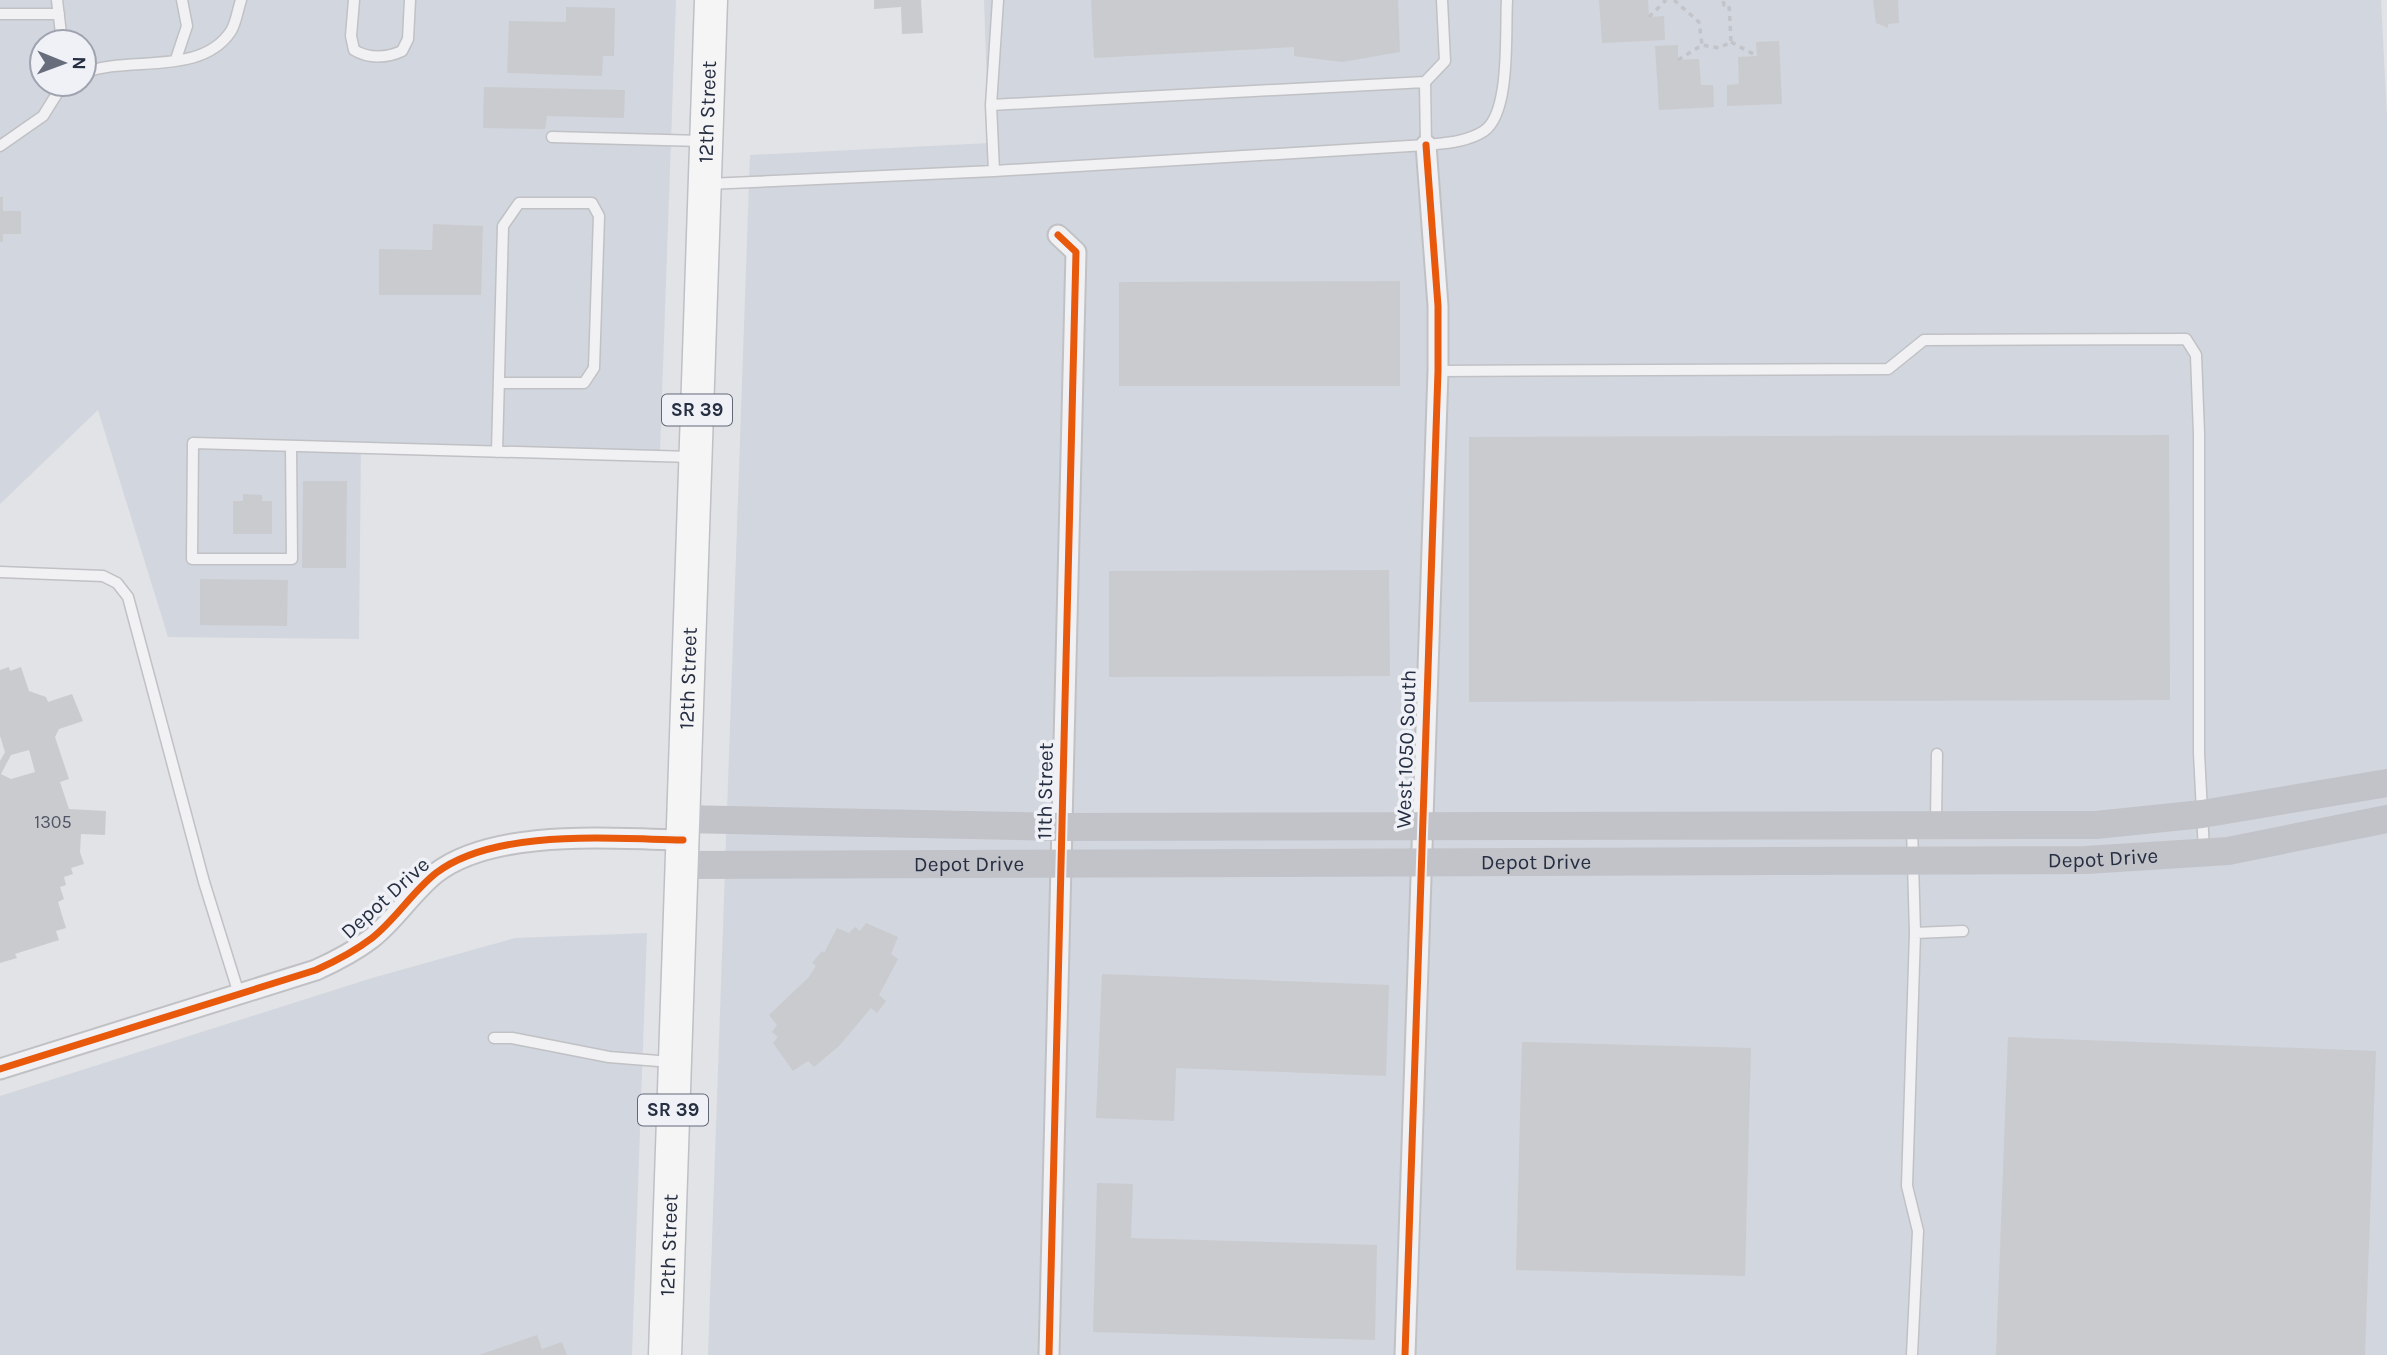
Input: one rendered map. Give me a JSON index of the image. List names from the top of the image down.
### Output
{
  "streets": {
    "main road": ["12th Street", "SR 39", "Depot Drive"],
    "street": ["West 1050 South", "11th Street"]
  },
  "crossings": [
    ["12th Street", "Depot Drive"],
    ["West 1050 South", "Depot Drive"],
    ["11th Street", "Depot Drive"]
  ],
  "house_numbers": ["1305"],
  "north": "right"
}
